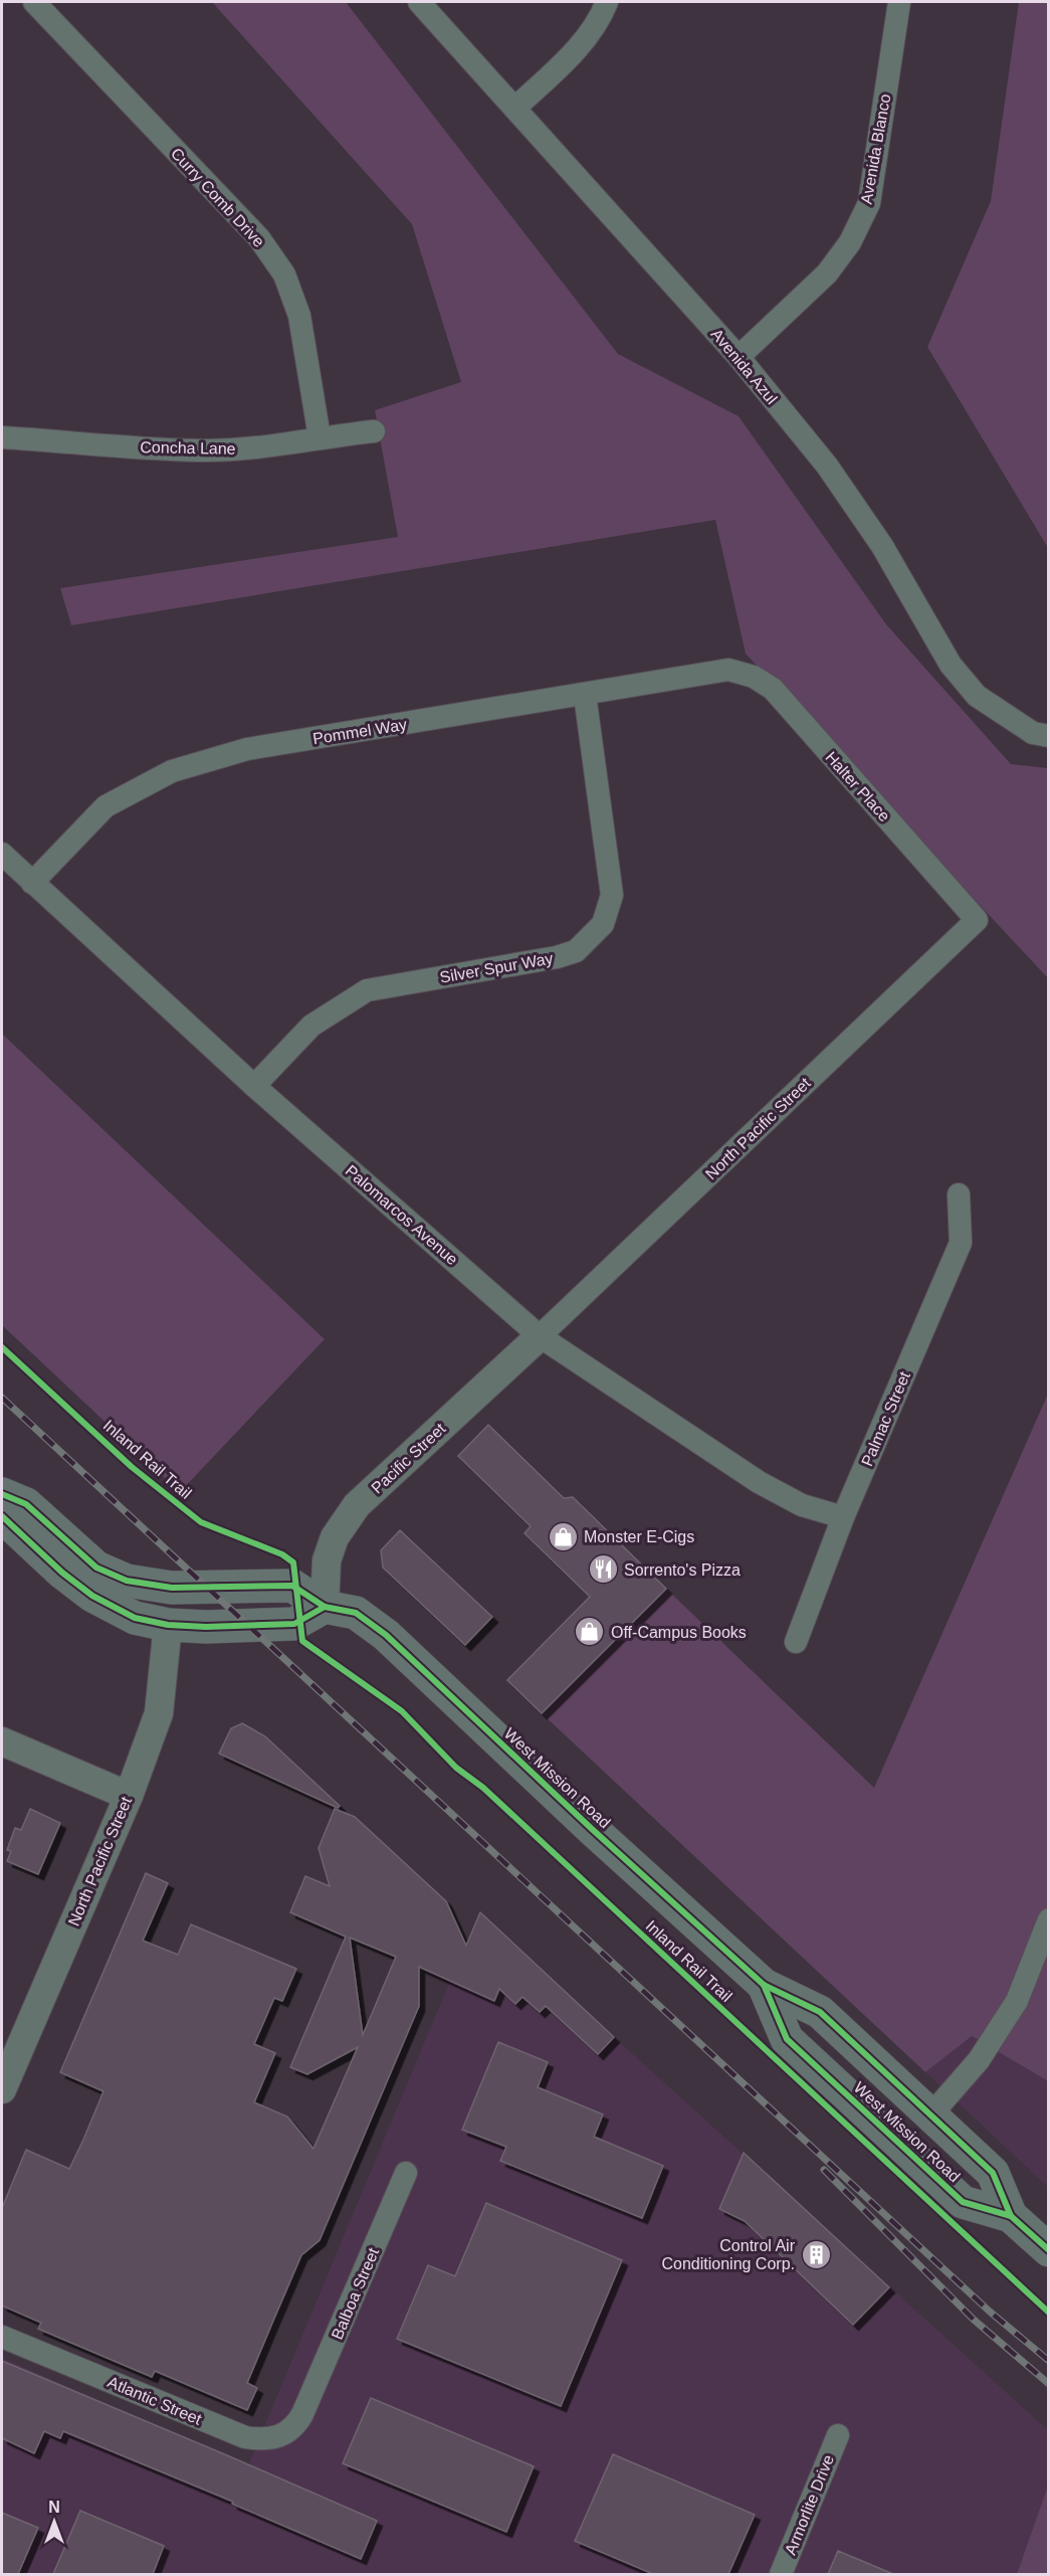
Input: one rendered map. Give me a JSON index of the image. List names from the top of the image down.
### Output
{
  "streets": {
    "main road": ["West Mission Road"],
    "street": [
      "Avenida Blanco",
      "Curry Comb Drive",
      "Avenida Azul",
      "Concha Lane",
      "Pommel Way",
      "Halter Place",
      "Silver Spur Way",
      "North Pacific Street",
      "Palomarcos Avenue",
      "Palmac Street",
      "Pacific Street",
      "Balboa Street",
      "Atlantic Street",
      "Armorlite Drive"
    ],
    "cycle path": ["Inland Rail Trail"]
  },
  "crossings": [
    ["Avenida Blanco", "Avenida Azul"],
    ["Curry Comb Drive", "Concha Lane"],
    ["Pommel Way", "Halter Place"],
    ["Pommel Way", "Silver Spur Way"],
    ["Pommel Way", "Palomarcos Avenue"],
    ["Halter Place", "North Pacific Street"],
    ["Silver Spur Way", "Palomarcos Avenue"],
    ["North Pacific Street", "Palomarcos Avenue"],
    ["North Pacific Street", "Pacific Street"],
    ["Palomarcos Avenue", "Palmac Street"],
    ["Palomarcos Avenue", "Pacific Street"],
    ["Pacific Street", "West Mission Road"],
    ["Balboa Street", "Atlantic Street"]
  ],
  "places": {
    "shop": ["Monster E-Cigs", "Off-Campus Books"],
    "restaurant": ["Sorrento's Pizza"],
    "building": ["Control Air Conditioning Corp."]
  },
  "north": "top"
}
